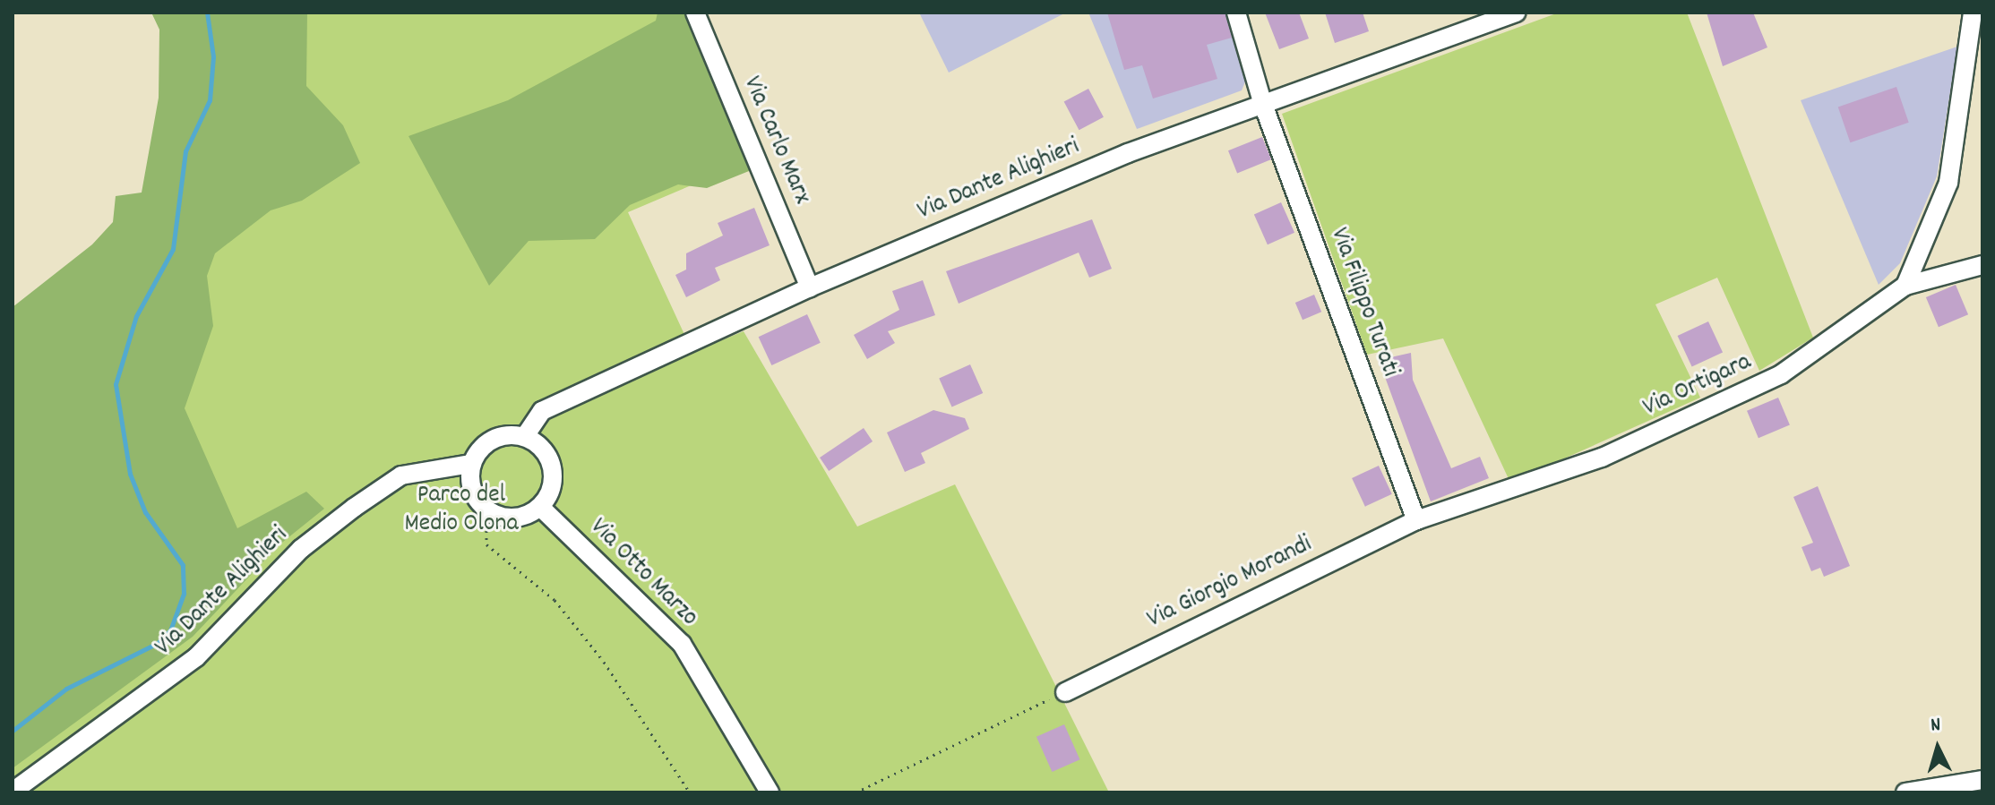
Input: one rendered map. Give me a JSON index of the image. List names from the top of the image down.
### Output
{
  "streets": {
    "street": [
      "Via Carlo Marx",
      "Via Dante Alighieri",
      "Via Filippo Turati",
      "Via Ortigara",
      "Via Otto Marzo",
      "Via Giorgio Morandi"
    ]
  },
  "crossings": [
    ["Via Carlo Marx", "Via Dante Alighieri"],
    ["Via Dante Alighieri", "Via Filippo Turati"],
    ["Via Dante Alighieri", "Via Otto Marzo"],
    ["Via Filippo Turati", "Via Ortigara"],
    ["Via Filippo Turati", "Via Giorgio Morandi"],
    ["Via Ortigara", "Via Giorgio Morandi"]
  ],
  "parks": ["Parco del Medio Olona"],
  "north": "top"
}
